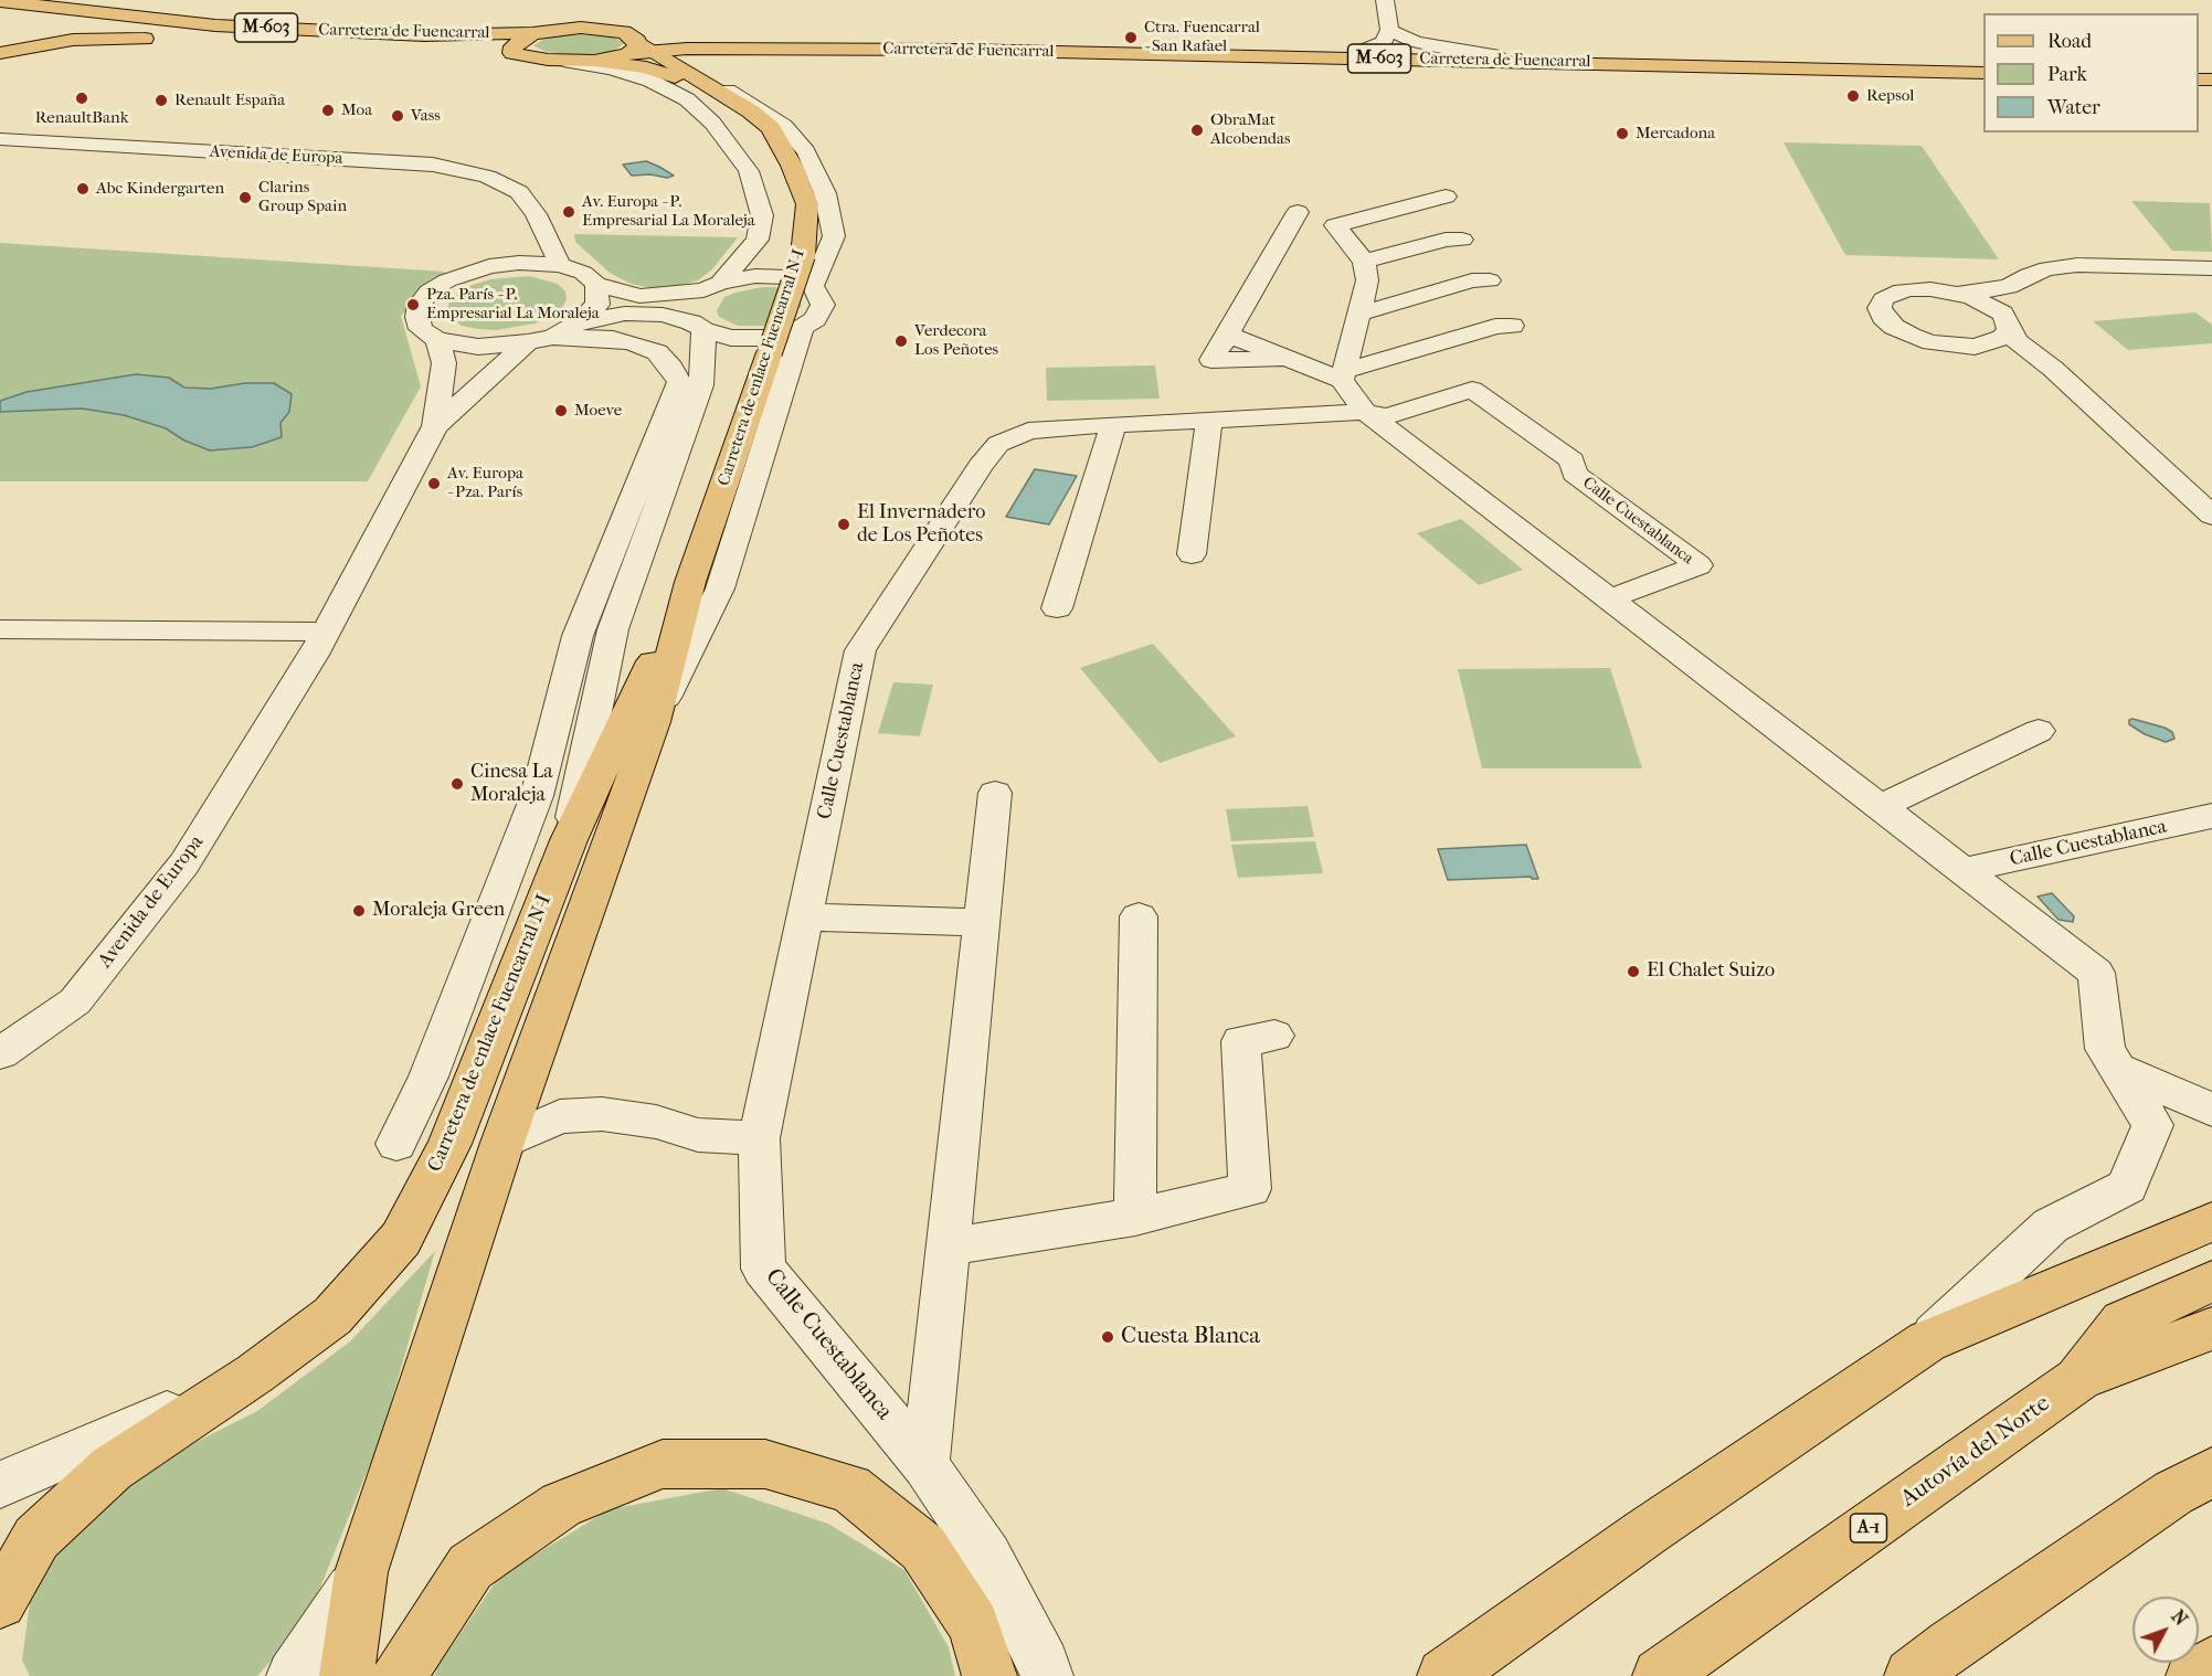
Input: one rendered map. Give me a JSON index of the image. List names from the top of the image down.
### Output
{
  "streets": {
    "main road": [
      "M-603",
      "Carretera de Fuencarral",
      "Carretera de enlace Fuencarral N-I",
      "Autovía del Norte",
      "A-1"
    ],
    "street": ["Avenida de Europa", "Calle Cuestablanca"]
  },
  "crossings": [
    ["M-603", "Carretera de Fuencarral"],
    ["M-603", "Carretera de enlace Fuencarral N-I"],
    ["Carretera de Fuencarral", "Carretera de enlace Fuencarral N-I"]
  ],
  "places": [
    "Ctra. Fuencarral - San Rafael",
    "Repsol",
    "RenaultBank",
    "Renault España",
    "Moa",
    "Vass",
    "ObraMat Alcobendas",
    "Mercadona",
    "Abc Kindergarten",
    "Clarins Group Spain",
    "Av. Europa - P. Empresarial La Moraleja",
    "Pza. París - P. Empresarial La Moraleja",
    "Verdecora Los Peñotes",
    "Moeve",
    "Av. Europa - Pza. París",
    "El Invernadero de Los Peñotes",
    "Cinesa La Moraleja",
    "Moraleja Green",
    "El Chalet Suizo",
    "Cuesta Blanca"
  ],
  "legend": ["Road", "Park", "Water"],
  "north": "top right"
}
